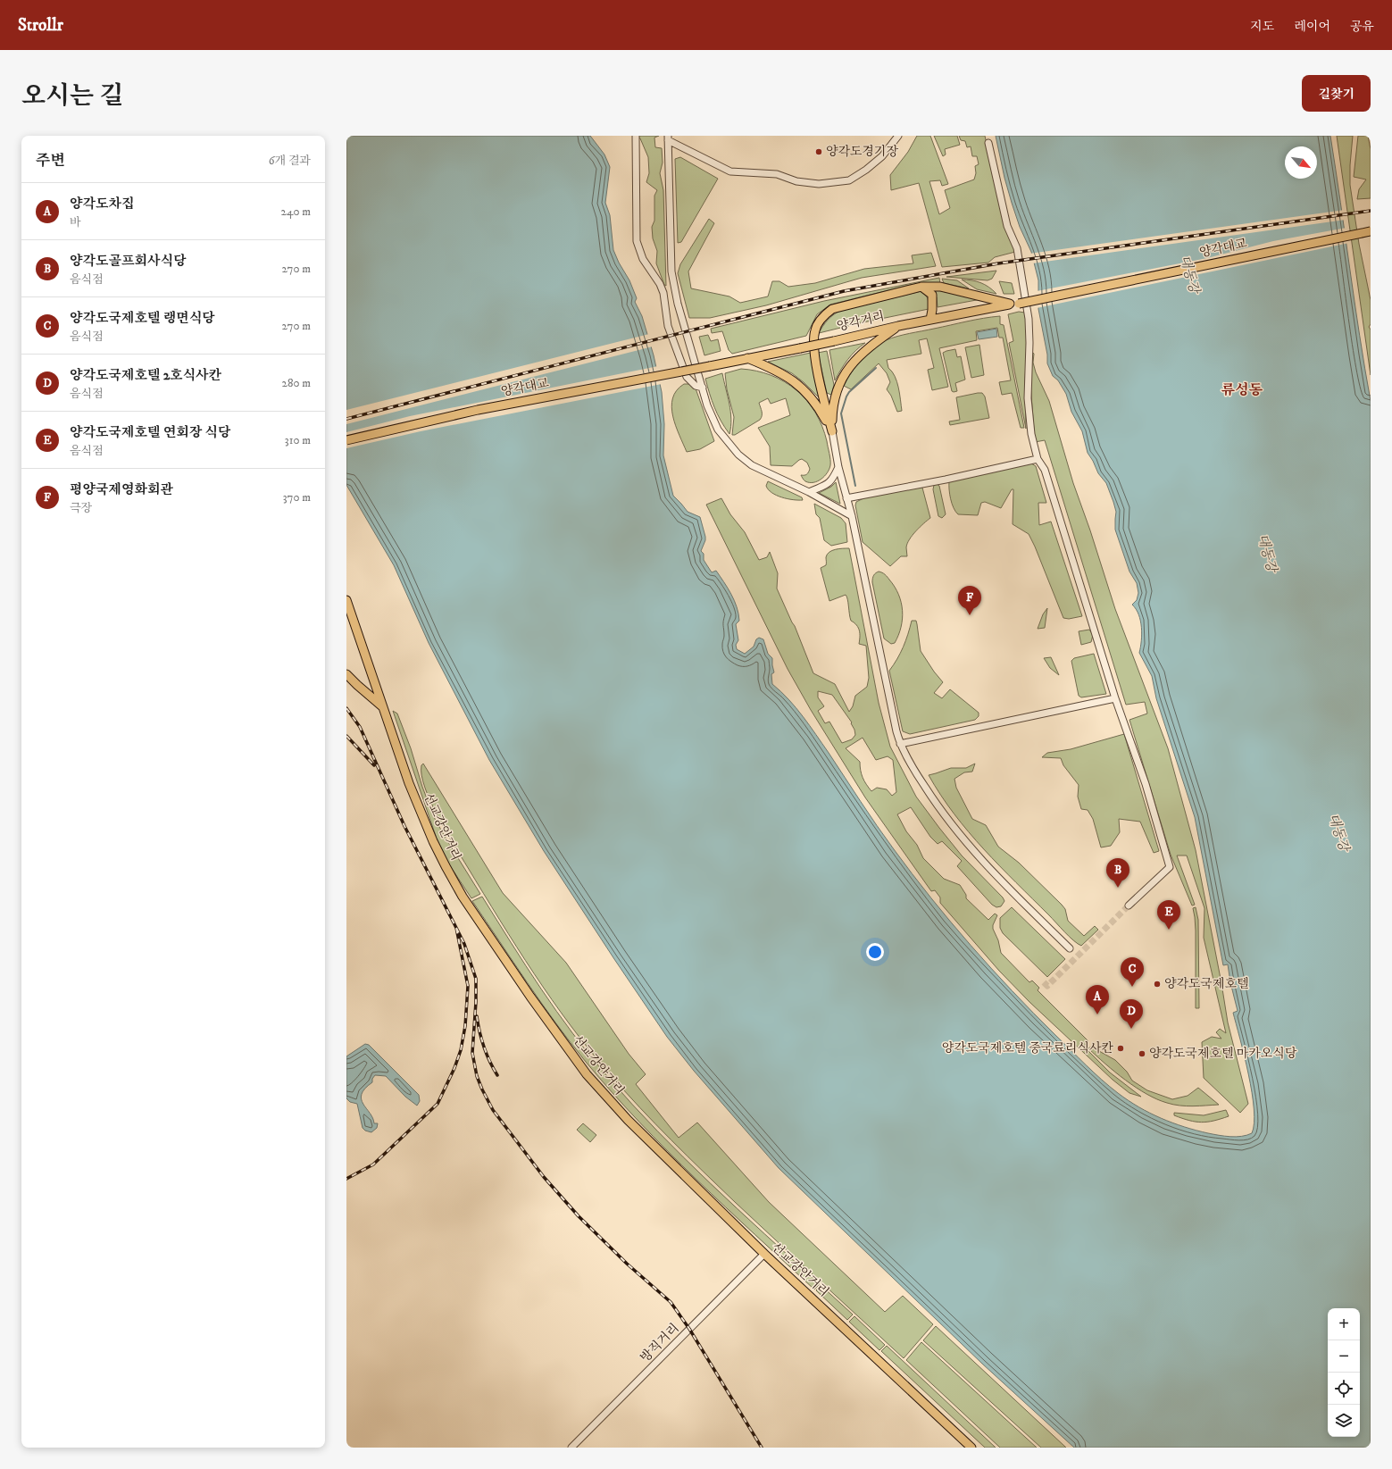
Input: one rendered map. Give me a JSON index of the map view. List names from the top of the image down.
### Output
{
  "streets": {
    "main road": ["양각대교", "양각거리", "선교강안거리"],
    "street": ["방직거리"]
  },
  "crossings": [
    ["양각대교", "양각거리"],
    ["선교강안거리", "방직거리"]
  ],
  "districts": ["류성동"],
  "water": ["대동강"],
  "places": [
    "양각도경기장",
    "양각도국제호텔",
    "양각도국제호텔 중국료리식사칸",
    "양각도국제호텔 마카오식당"
  ],
  "north": "bottom right",
  "page": {
    "header": "Strollr",
    "nav": ["지도", "레이어", "공유"],
    "title": "오시는 길",
    "buttons": "길찾기",
    "heading": ["주변", "6개 결과"],
    "list": [
      {
        "mark": "A",
        "name": "양각도차집",
        "note": "바",
        "value": "240 m"
      },
      {
        "mark": "B",
        "name": "양각도골프회사식당",
        "note": "음식점",
        "value": "270 m"
      },
      {
        "mark": "C",
        "name": "양각도국제호텔 랭면식당",
        "note": "음식점",
        "value": "270 m"
      },
      {
        "mark": "D",
        "name": "양각도국제호텔 2호식사칸",
        "note": "음식점",
        "value": "280 m"
      },
      {
        "mark": "E",
        "name": "양각도국제호텔 연회장 식당",
        "note": "음식점",
        "value": "310 m"
      },
      {
        "mark": "F",
        "name": "평양국제영화회관",
        "note": "극장",
        "value": "370 m"
      }
    ],
    "pins": [
      "F",
      "B",
      "E",
      "C",
      "A",
      "D"
    ],
    "map_buttons": ["+", "−"]
  }
}
